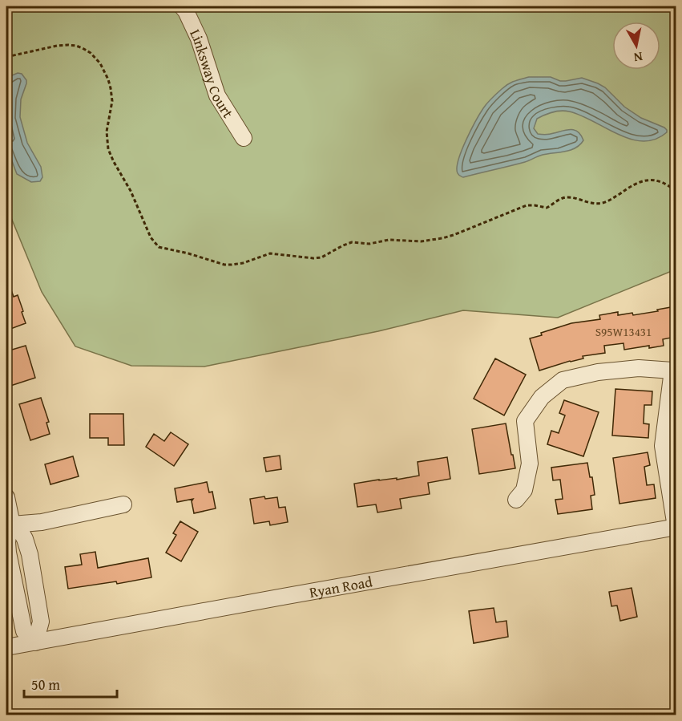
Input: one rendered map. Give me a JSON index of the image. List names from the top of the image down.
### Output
{
  "streets": {
    "street": ["Linksway Court", "Ryan Road"]
  },
  "house_numbers": ["S95W13431"],
  "scale_bar": "50 m",
  "north": "bottom"
}
